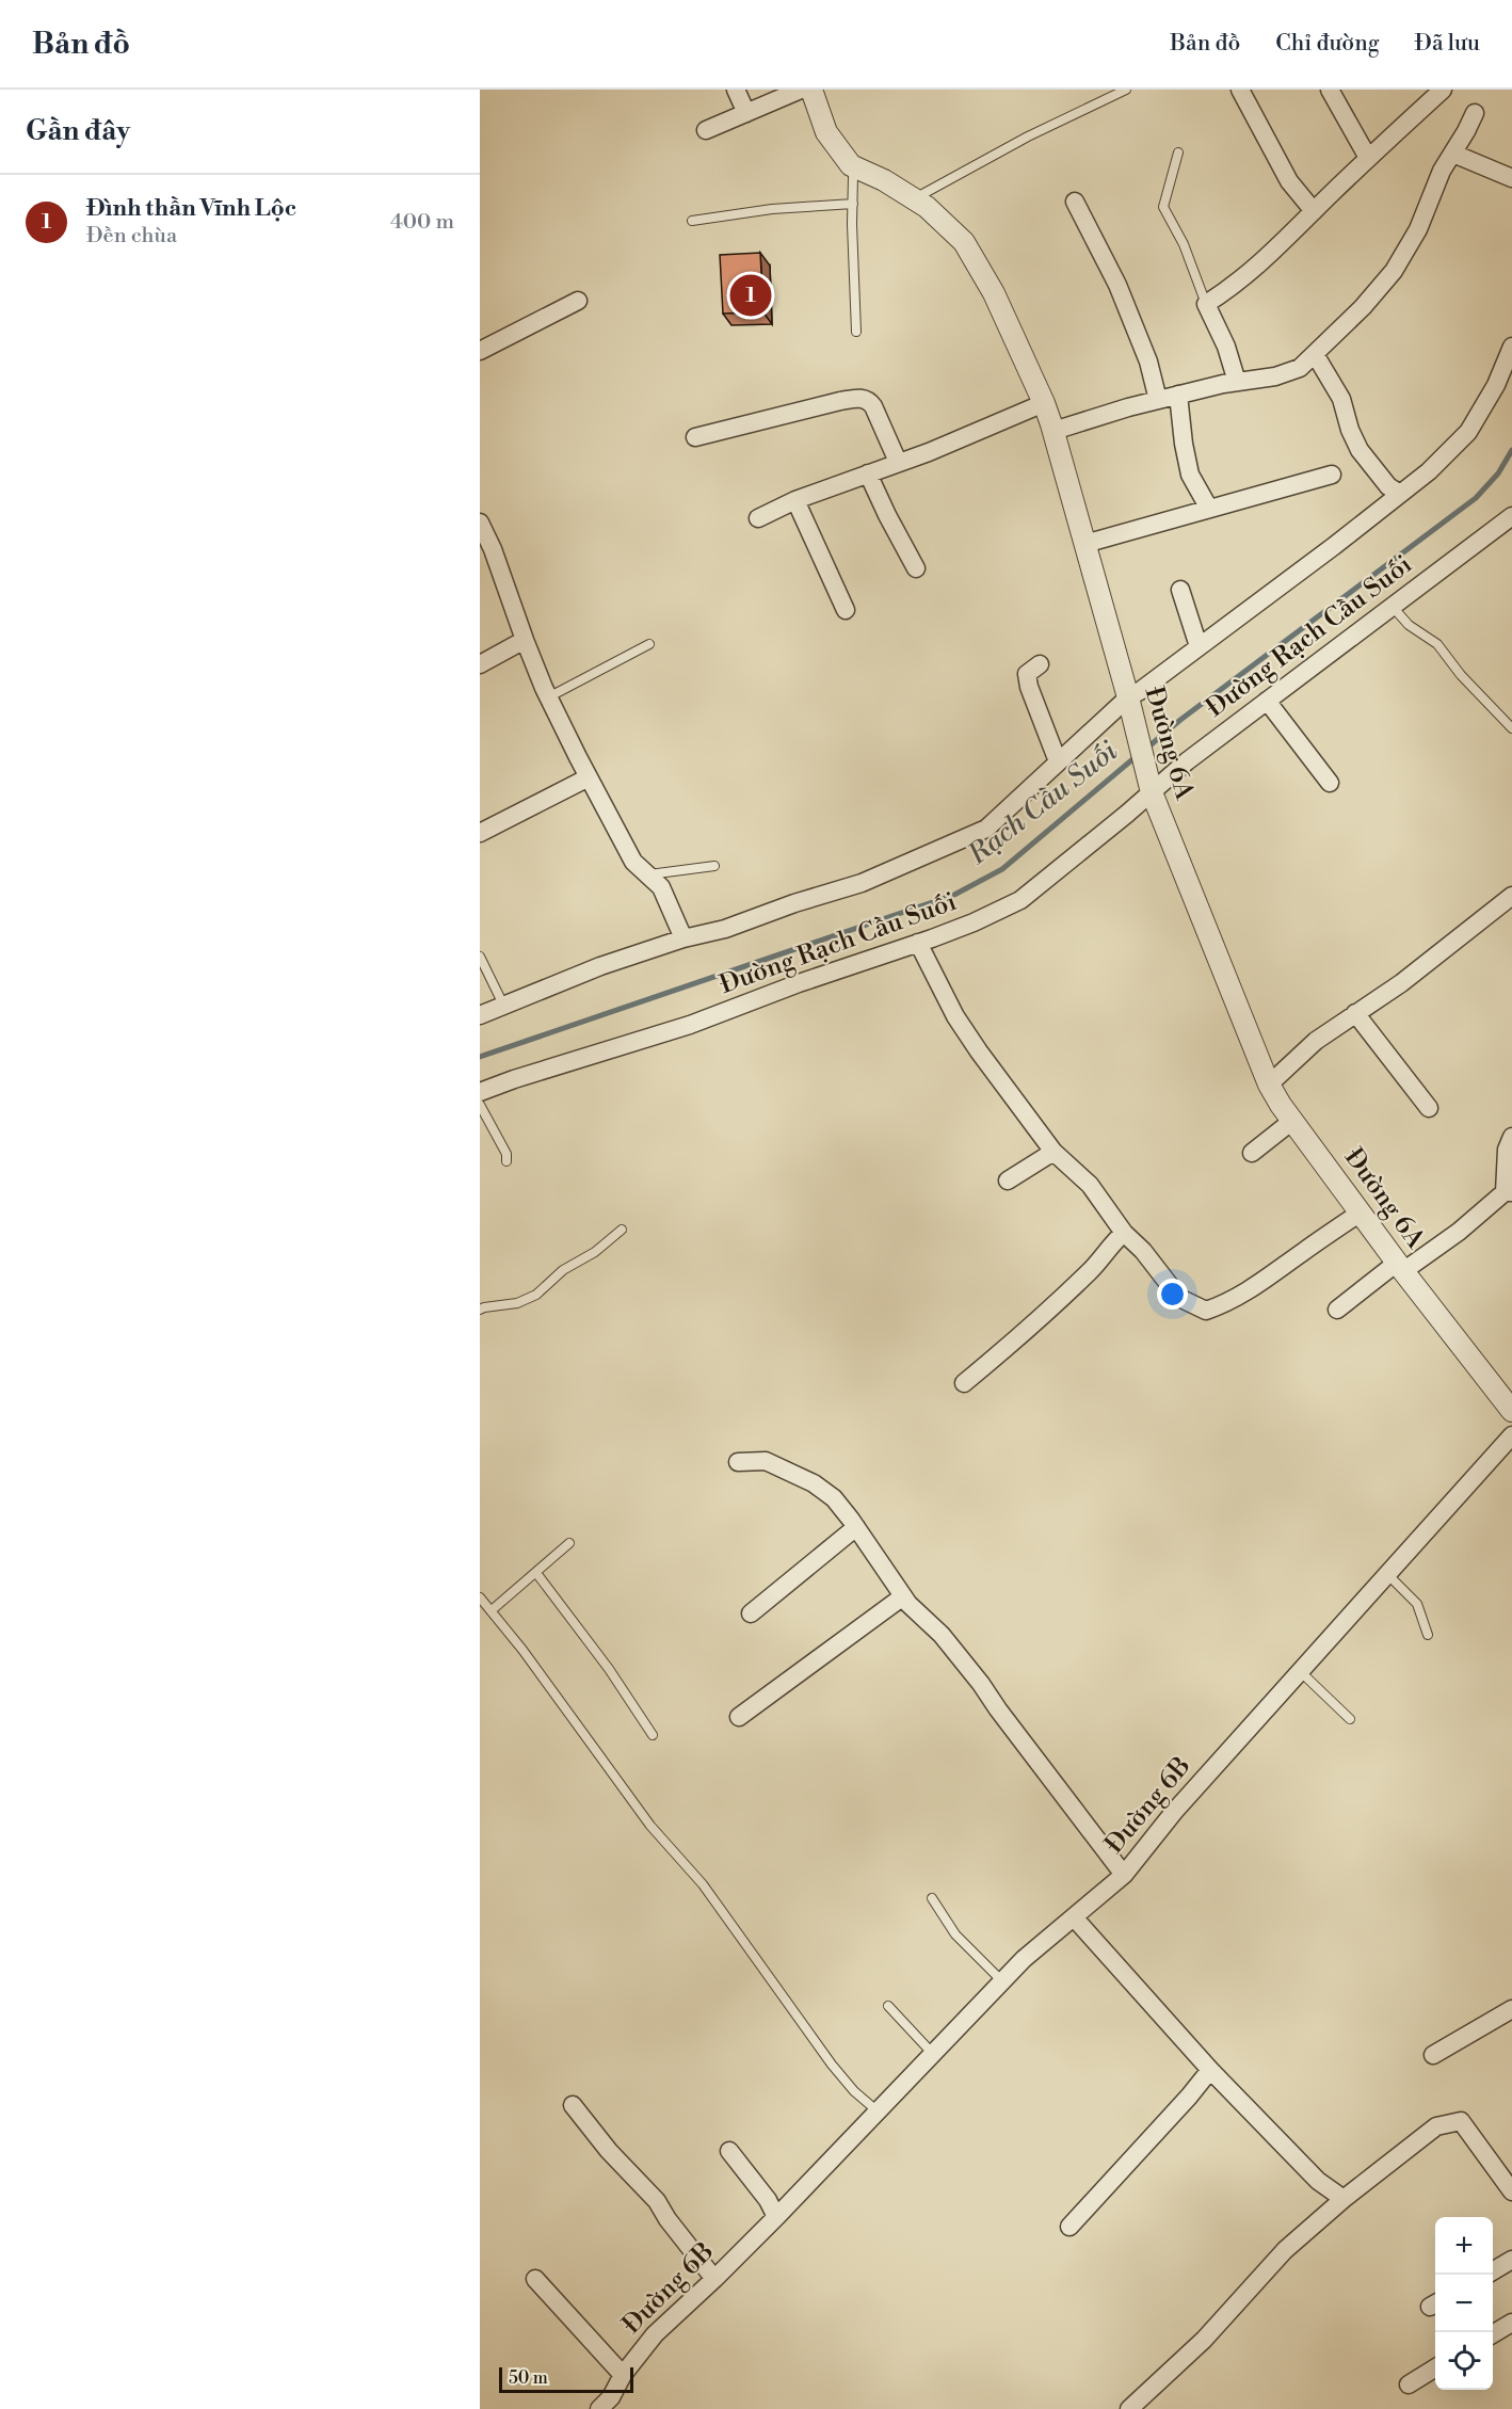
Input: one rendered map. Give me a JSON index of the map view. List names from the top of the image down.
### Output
{
  "streets": {
    "street": ["Đường Rạch Cầu Suối", "Đường 6A", "Đường 6B"]
  },
  "crossings": [
    ["Đường Rạch Cầu Suối", "Đường 6A"]
  ],
  "water": ["Rạch Cầu Suối"],
  "scale_bar": "50 m",
  "page": {
    "header": "Bản đồ",
    "nav": ["Bản đồ", "Chỉ đường", "Đã lưu"],
    "heading": "Gần đây",
    "list": [
      {
        "mark": "1",
        "name": "Đình thần Vĩnh Lộc",
        "note": "Đền chùa",
        "value": "400 m"
      }
    ],
    "pins": "1",
    "map_buttons": ["+", "−"],
    "scale": "50 m"
  }
}
